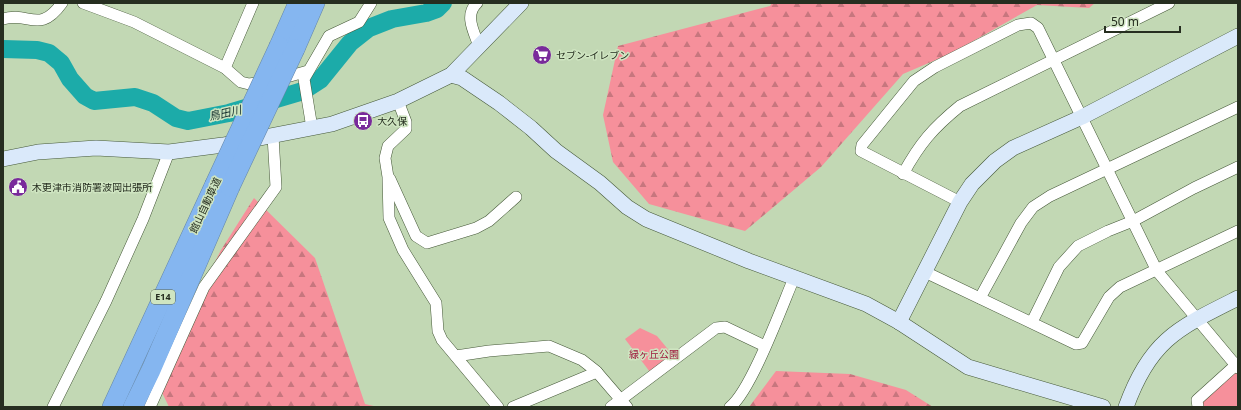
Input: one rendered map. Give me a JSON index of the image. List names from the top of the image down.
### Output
{
  "streets": {
    "highway": ["館山自動車道", "E14"]
  },
  "water": ["鳥田川"],
  "parks": ["緑ヶ丘公園"],
  "places": {
    "supermarket": ["セブン-イレブン"],
    "bus stop": ["大久保"],
    "public building": ["木更津市消防署波岡出張所"]
  },
  "scale_bar": "50 m"
}
